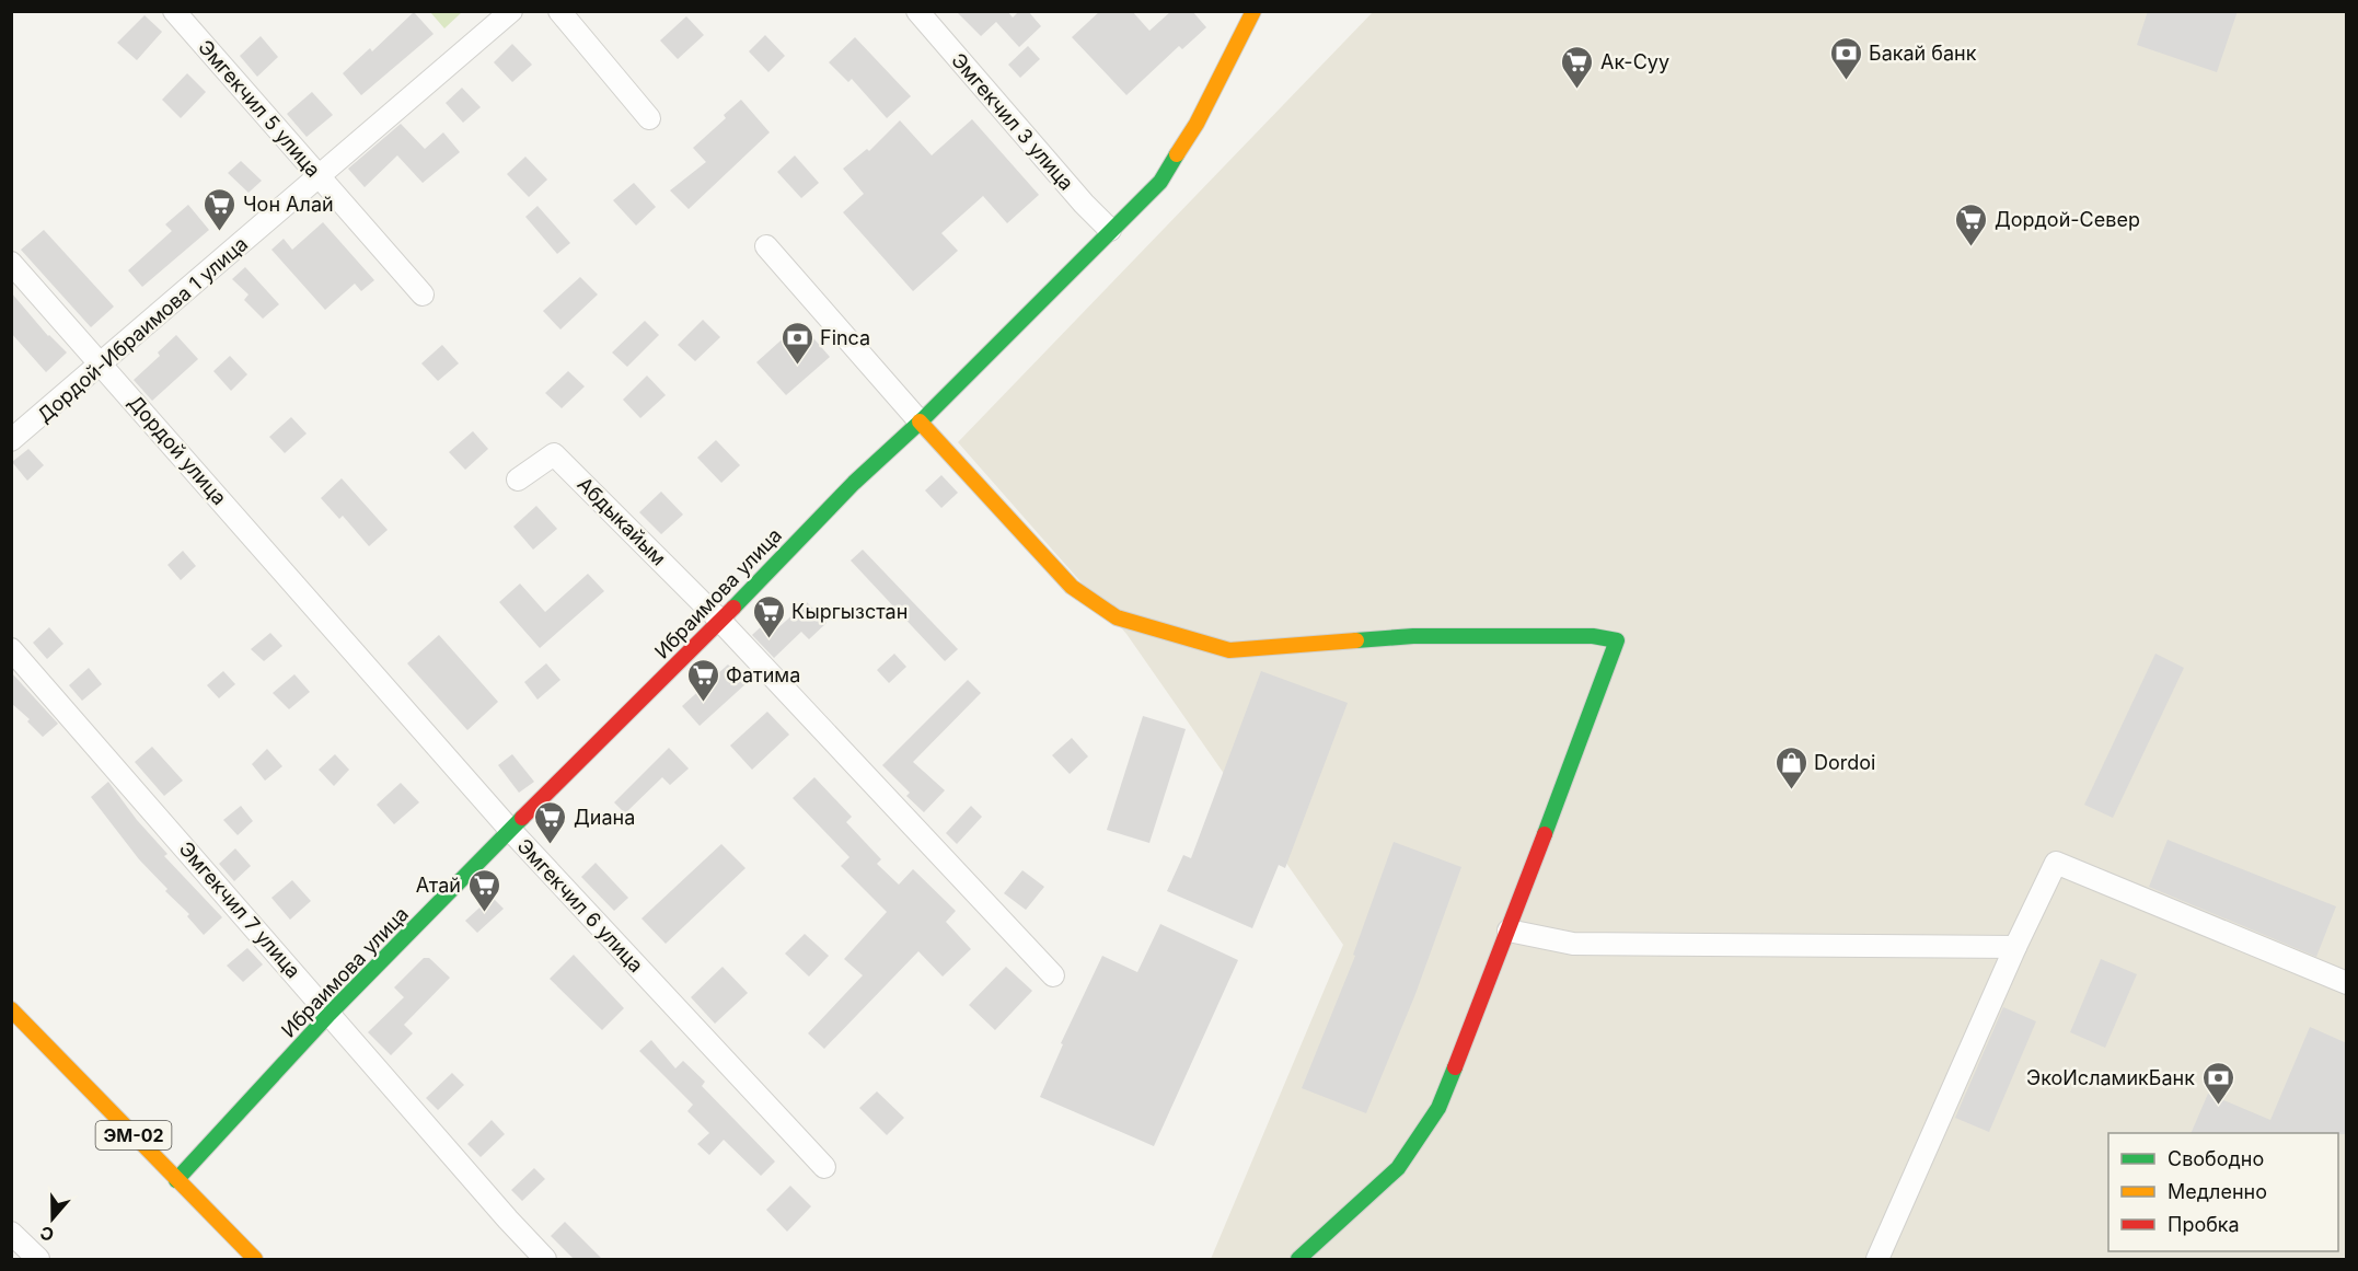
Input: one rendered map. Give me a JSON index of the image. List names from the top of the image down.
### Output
{
  "streets": {
    "main road": ["Ибраимова улица", "ЭМ-02"],
    "street": [
      "Эмгекчил 5 улица",
      "Эмгекчил 3 улица",
      "Дордой-Ибраимова 1 улица",
      "Дордой улица",
      "Абдыкайым",
      "Эмгекчил 6 улица",
      "Эмгекчил 7 улица"
    ]
  },
  "crossings": [
    ["Эмгекчил 5 улица", "Дордой-Ибраимова 1 улица"],
    ["Эмгекчил 3 улица", "Ибраимова улица"],
    ["Дордой-Ибраимова 1 улица", "Дордой улица"],
    ["Дордой улица", "Эмгекчил 6 улица"],
    ["Абдыкайым", "Ибраимова улица"],
    ["Ибраимова улица", "Эмгекчил 6 улица"],
    ["Ибраимова улица", "Эмгекчил 7 улица"],
    ["Ибраимова улица", "ЭМ-02"]
  ],
  "places": {
    "bank": ["Бакай банк", "Finca", "ЭкоИсламикБанк"],
    "supermarket": [
      "Ак-Суу",
      "Чон Алай",
      "Дордой-Север",
      "Кыргызстан",
      "Фатима",
      "Диана",
      "Атай"
    ],
    "shop": ["Dordoi"]
  },
  "legend": ["Свободно", "Медленно", "Пробка"],
  "north": "bottom"
}
